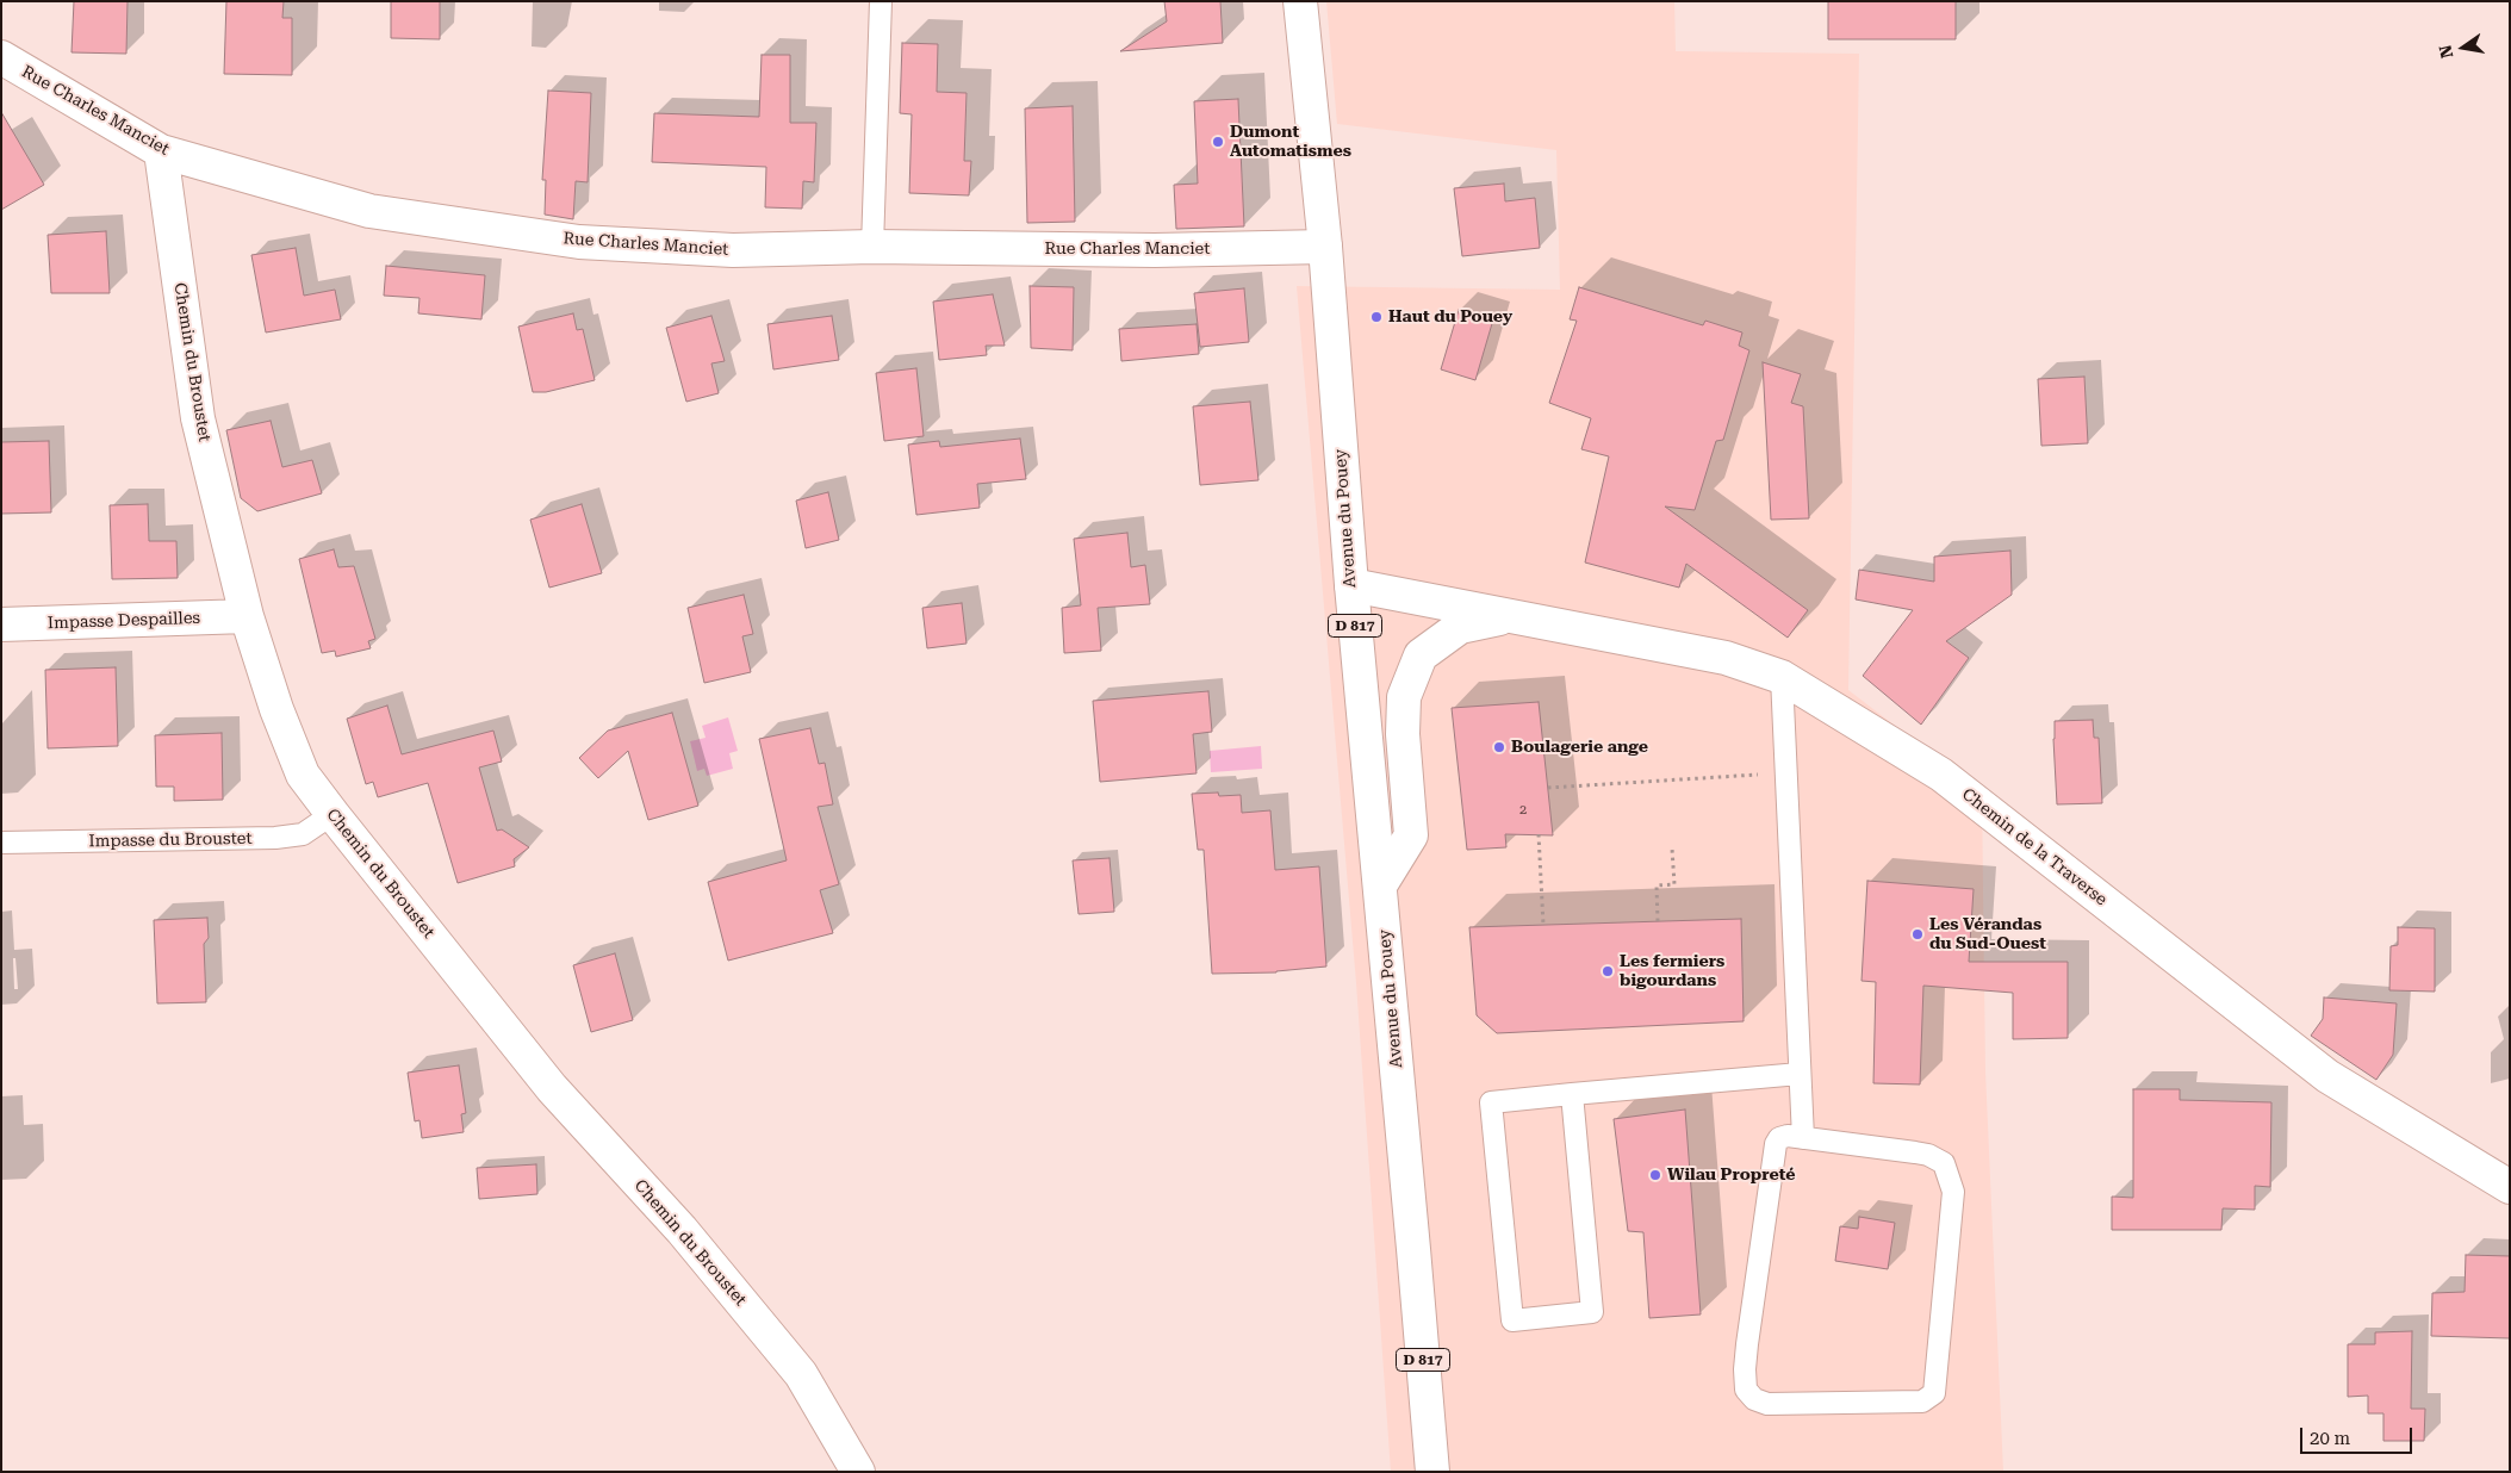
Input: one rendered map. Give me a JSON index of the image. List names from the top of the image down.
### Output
{
  "streets": {
    "street": [
      "Rue Charles Manciet",
      "Chemin du Broustet",
      "Avenue du Pouey",
      "Impasse Despailles",
      "D 817",
      "Chemin de la Traverse"
    ],
    "lane": ["Impasse du Broustet"]
  },
  "crossings": [
    ["Rue Charles Manciet", "Chemin du Broustet"],
    ["Rue Charles Manciet", "Avenue du Pouey"],
    ["Chemin du Broustet", "Impasse Despailles"],
    ["Chemin du Broustet", "Impasse du Broustet"],
    ["Avenue du Pouey", "Chemin de la Traverse"]
  ],
  "places": [
    "Dumont Automatismes",
    "Haut du Pouey",
    "Boulagerie ange",
    "Les Vérandas du Sud-Ouest",
    "Les fermiers bigourdans",
    "Wilau Propreté"
  ],
  "house_numbers": ["2"],
  "scale_bar": "20 m",
  "north": "left"
}
